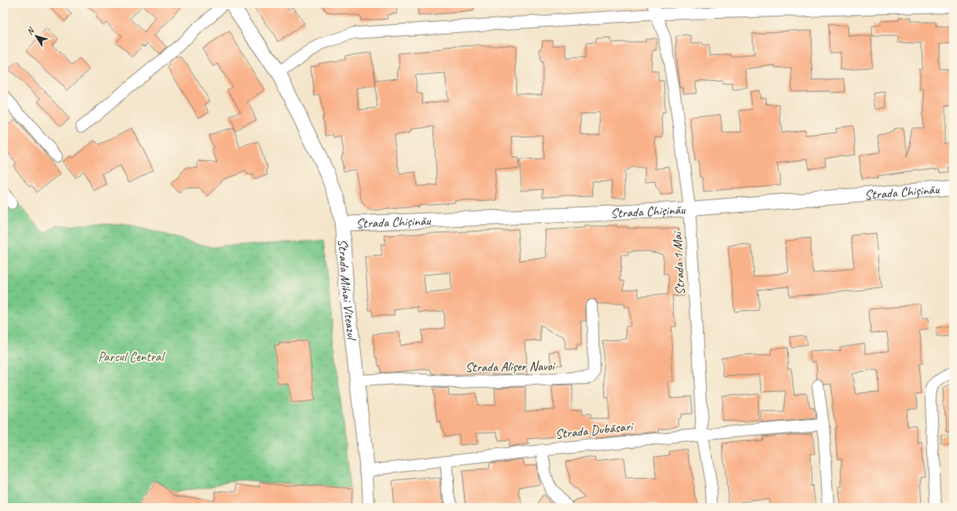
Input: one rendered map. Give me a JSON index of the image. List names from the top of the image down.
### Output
{
  "streets": {
    "street": [
      "Strada Chișinău",
      "Strada 1 Mai",
      "Strada Mihai Viteazul",
      "Strada Alișer Navoi",
      "Strada Dubăsari"
    ]
  },
  "crossings": [
    ["Strada Chișinău", "Strada 1 Mai"],
    ["Strada Chișinău", "Strada Mihai Viteazul"],
    ["Strada 1 Mai", "Strada Dubăsari"],
    ["Strada Mihai Viteazul", "Strada Alișer Navoi"],
    ["Strada Mihai Viteazul", "Strada Dubăsari"]
  ],
  "parks": ["Parcul Central"],
  "north": "top left"
}
